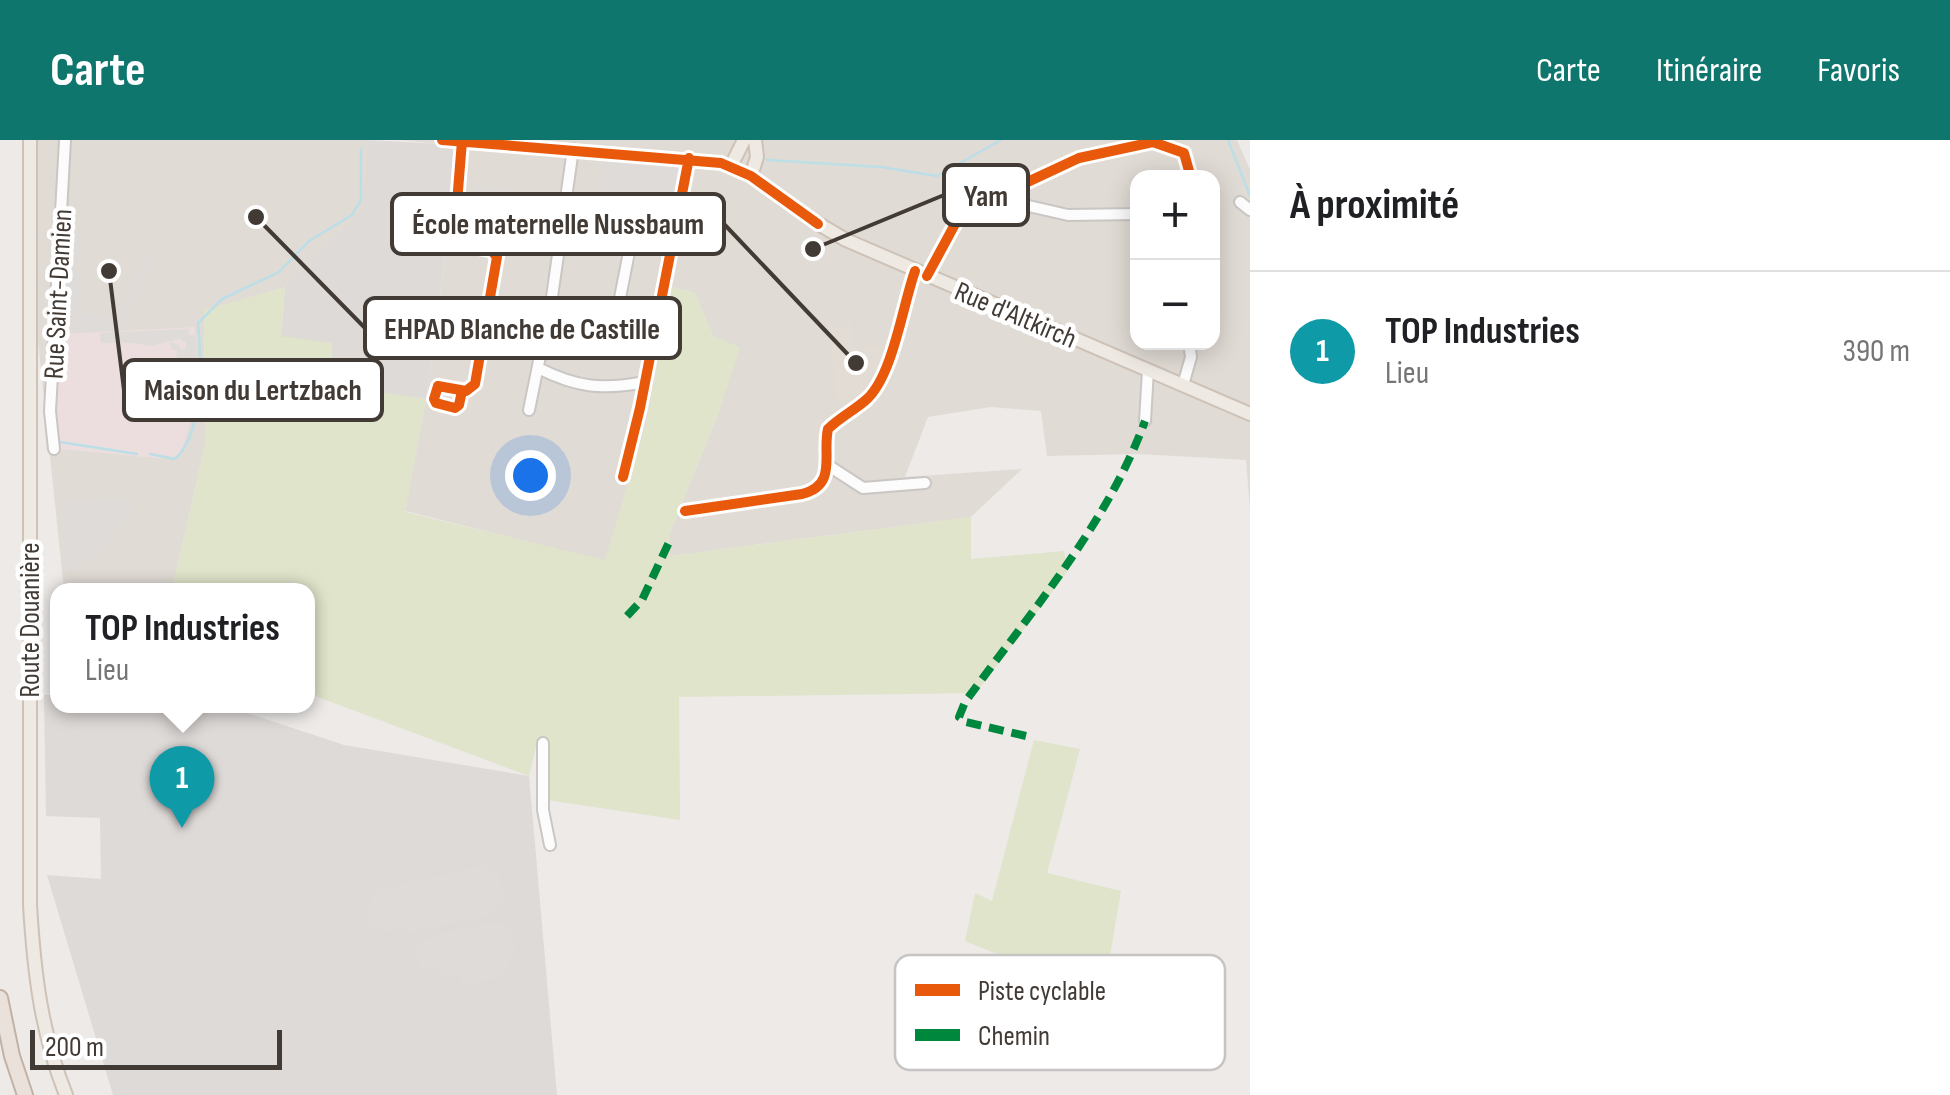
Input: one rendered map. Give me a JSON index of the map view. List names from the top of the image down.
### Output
{
  "streets": {
    "main road": ["Rue d'Altkirch", "Route Douanière"],
    "street": ["Rue Saint-Damien"]
  },
  "places": [
    "EHPAD Blanche de Castille",
    "Yam",
    "Maison du Lertzbach",
    "École maternelle Nussbaum"
  ],
  "legend": ["Piste cyclable", "Chemin"],
  "scale_bar": "200 m",
  "page": {
    "header": "Carte",
    "nav": ["Carte", "Itinéraire", "Favoris"],
    "heading": "À proximité",
    "map_buttons": ["+", "−"],
    "list": [
      {
        "mark": "1",
        "name": "TOP Industries",
        "note": "Lieu",
        "value": "390 m"
      }
    ],
    "popup": ["TOP Industries", "Lieu"],
    "pins": "1",
    "scale": "200 m"
  }
}
